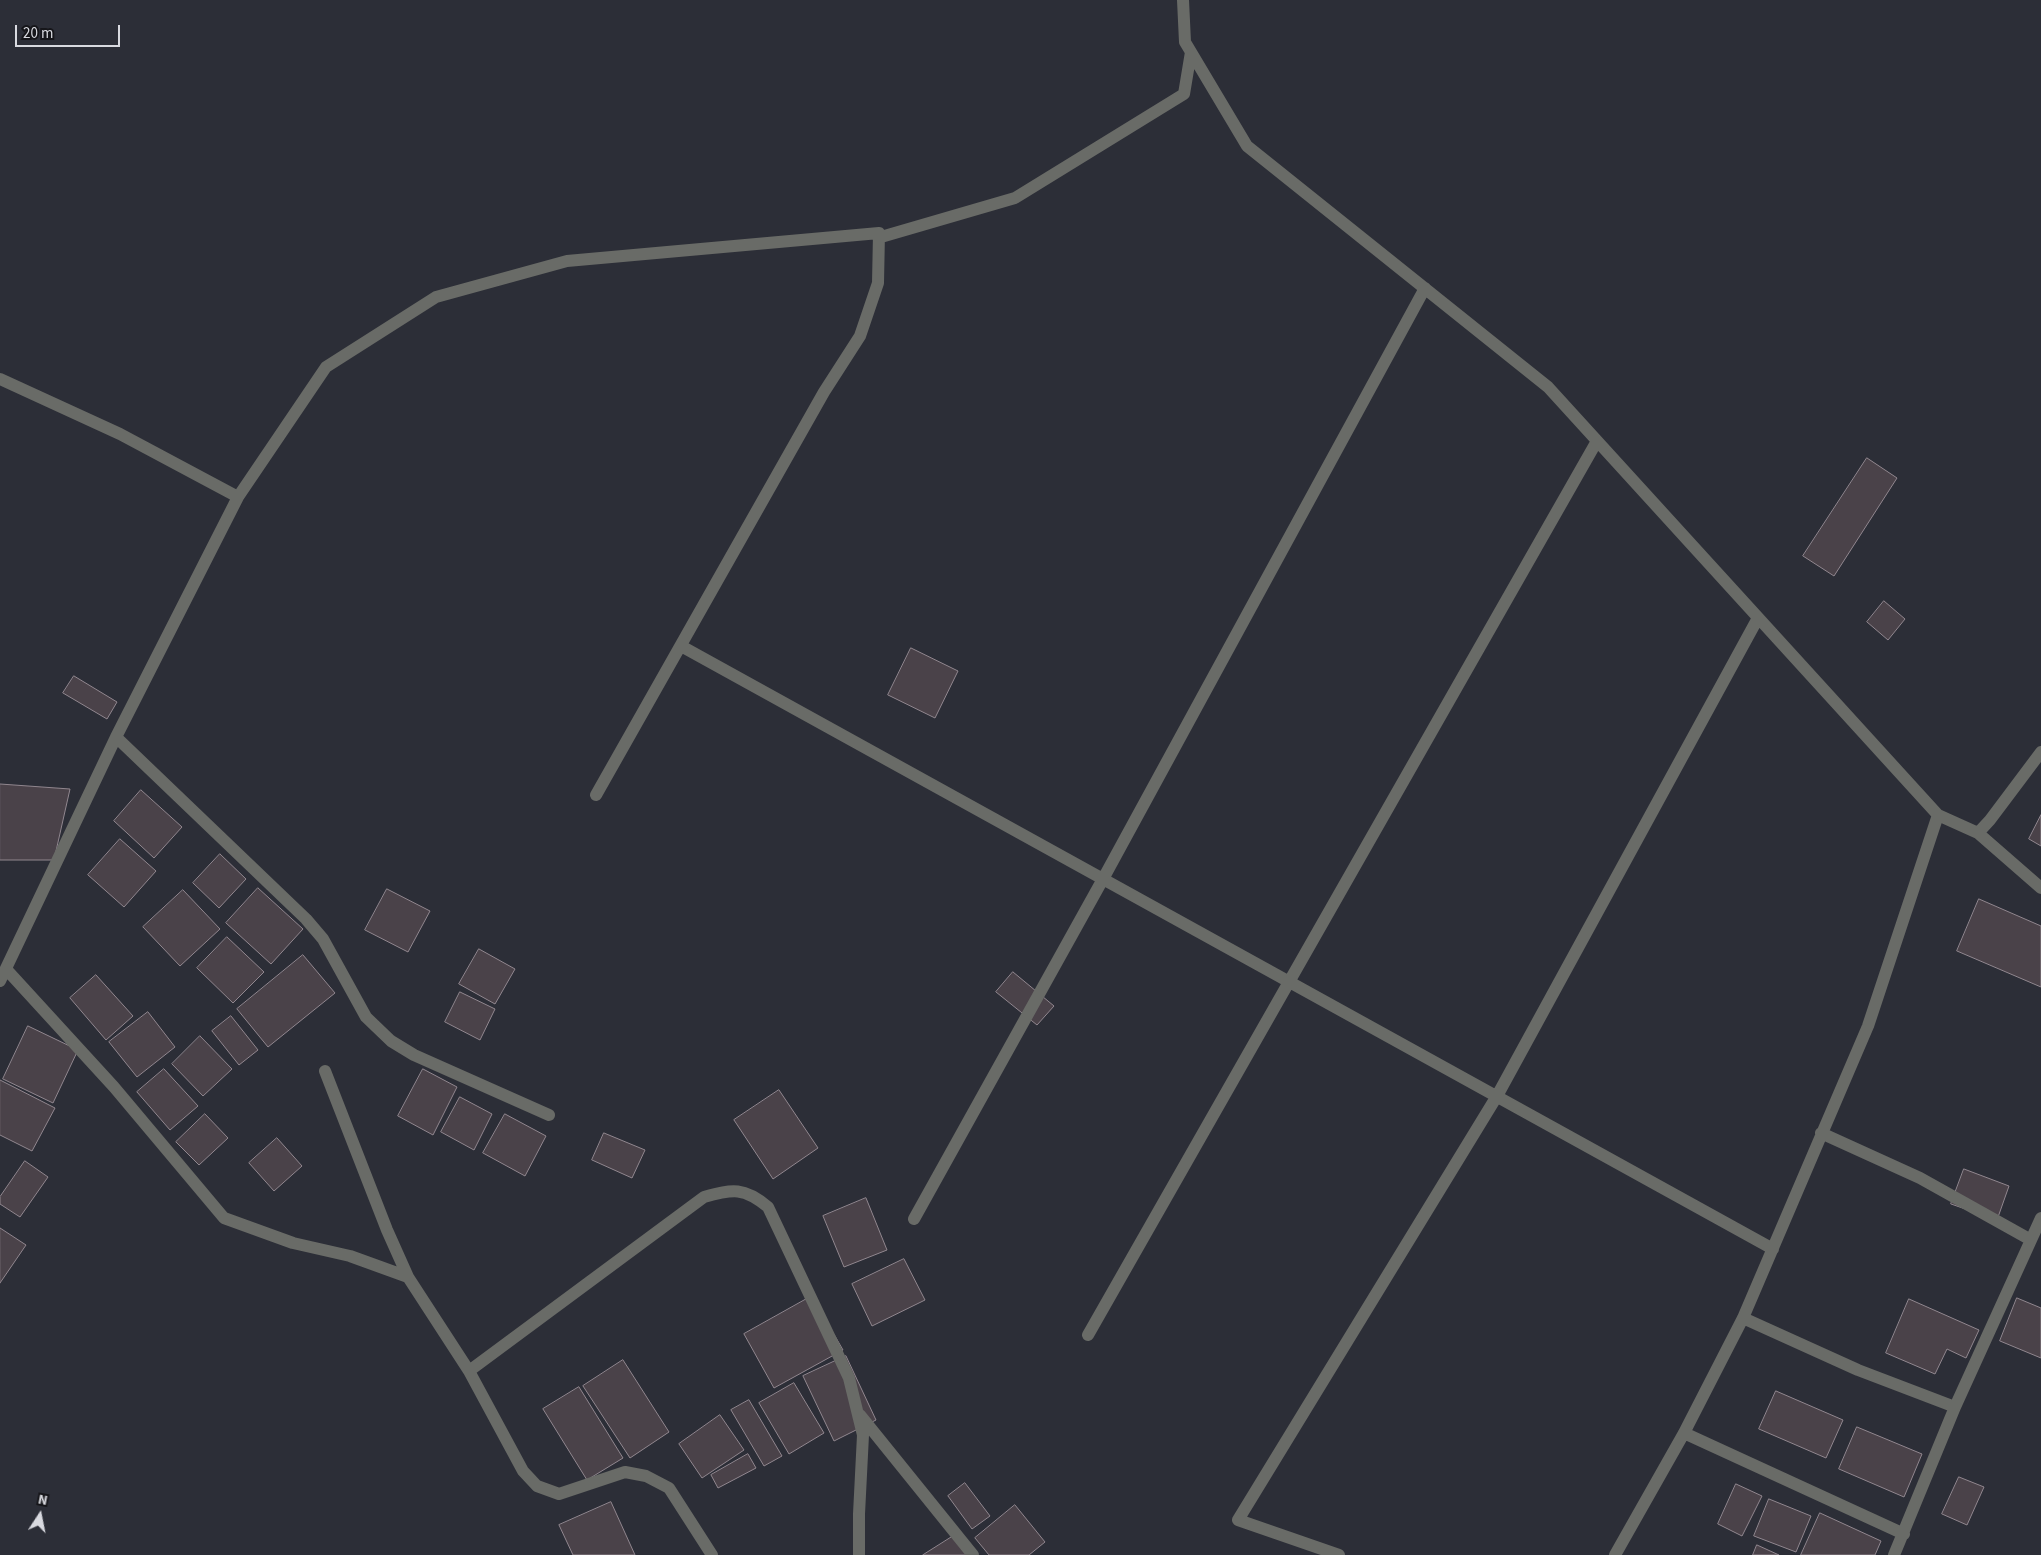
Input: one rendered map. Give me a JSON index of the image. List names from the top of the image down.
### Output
{
  "scale_bar": "20 m",
  "north": "top"
}
